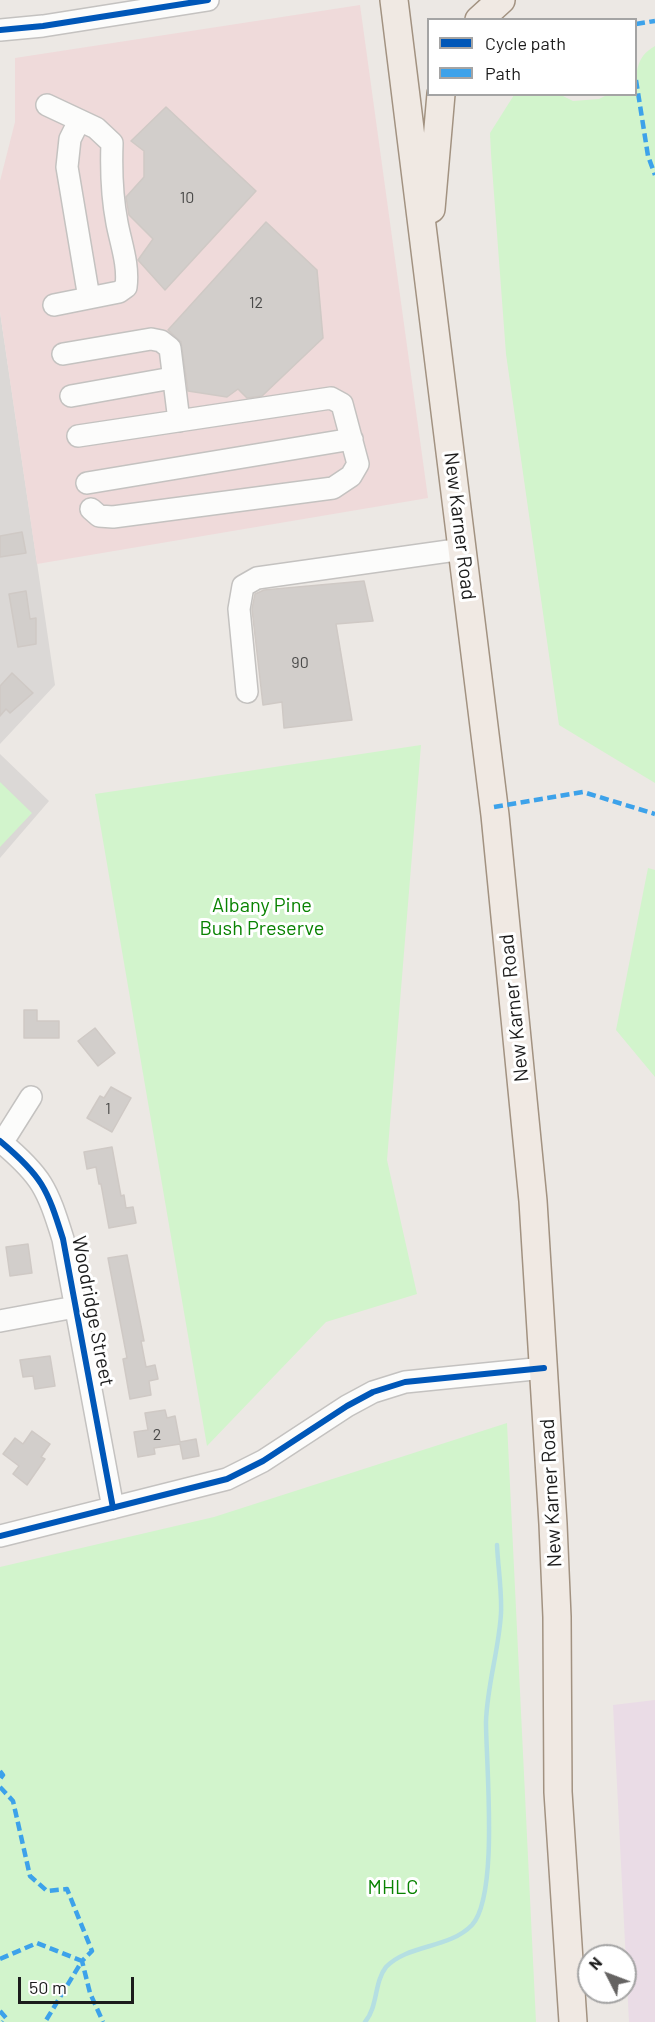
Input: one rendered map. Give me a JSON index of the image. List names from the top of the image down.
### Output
{
  "streets": {
    "main road": ["New Karner Road"],
    "street": ["Woodridge Street"]
  },
  "parks": ["Albany Pine Bush Preserve", "MHLC"],
  "house_numbers": [
    "10",
    "12",
    "90",
    "1",
    "2"
  ],
  "legend": ["Cycle path", "Path"],
  "scale_bar": "50 m",
  "north": "top left"
}
